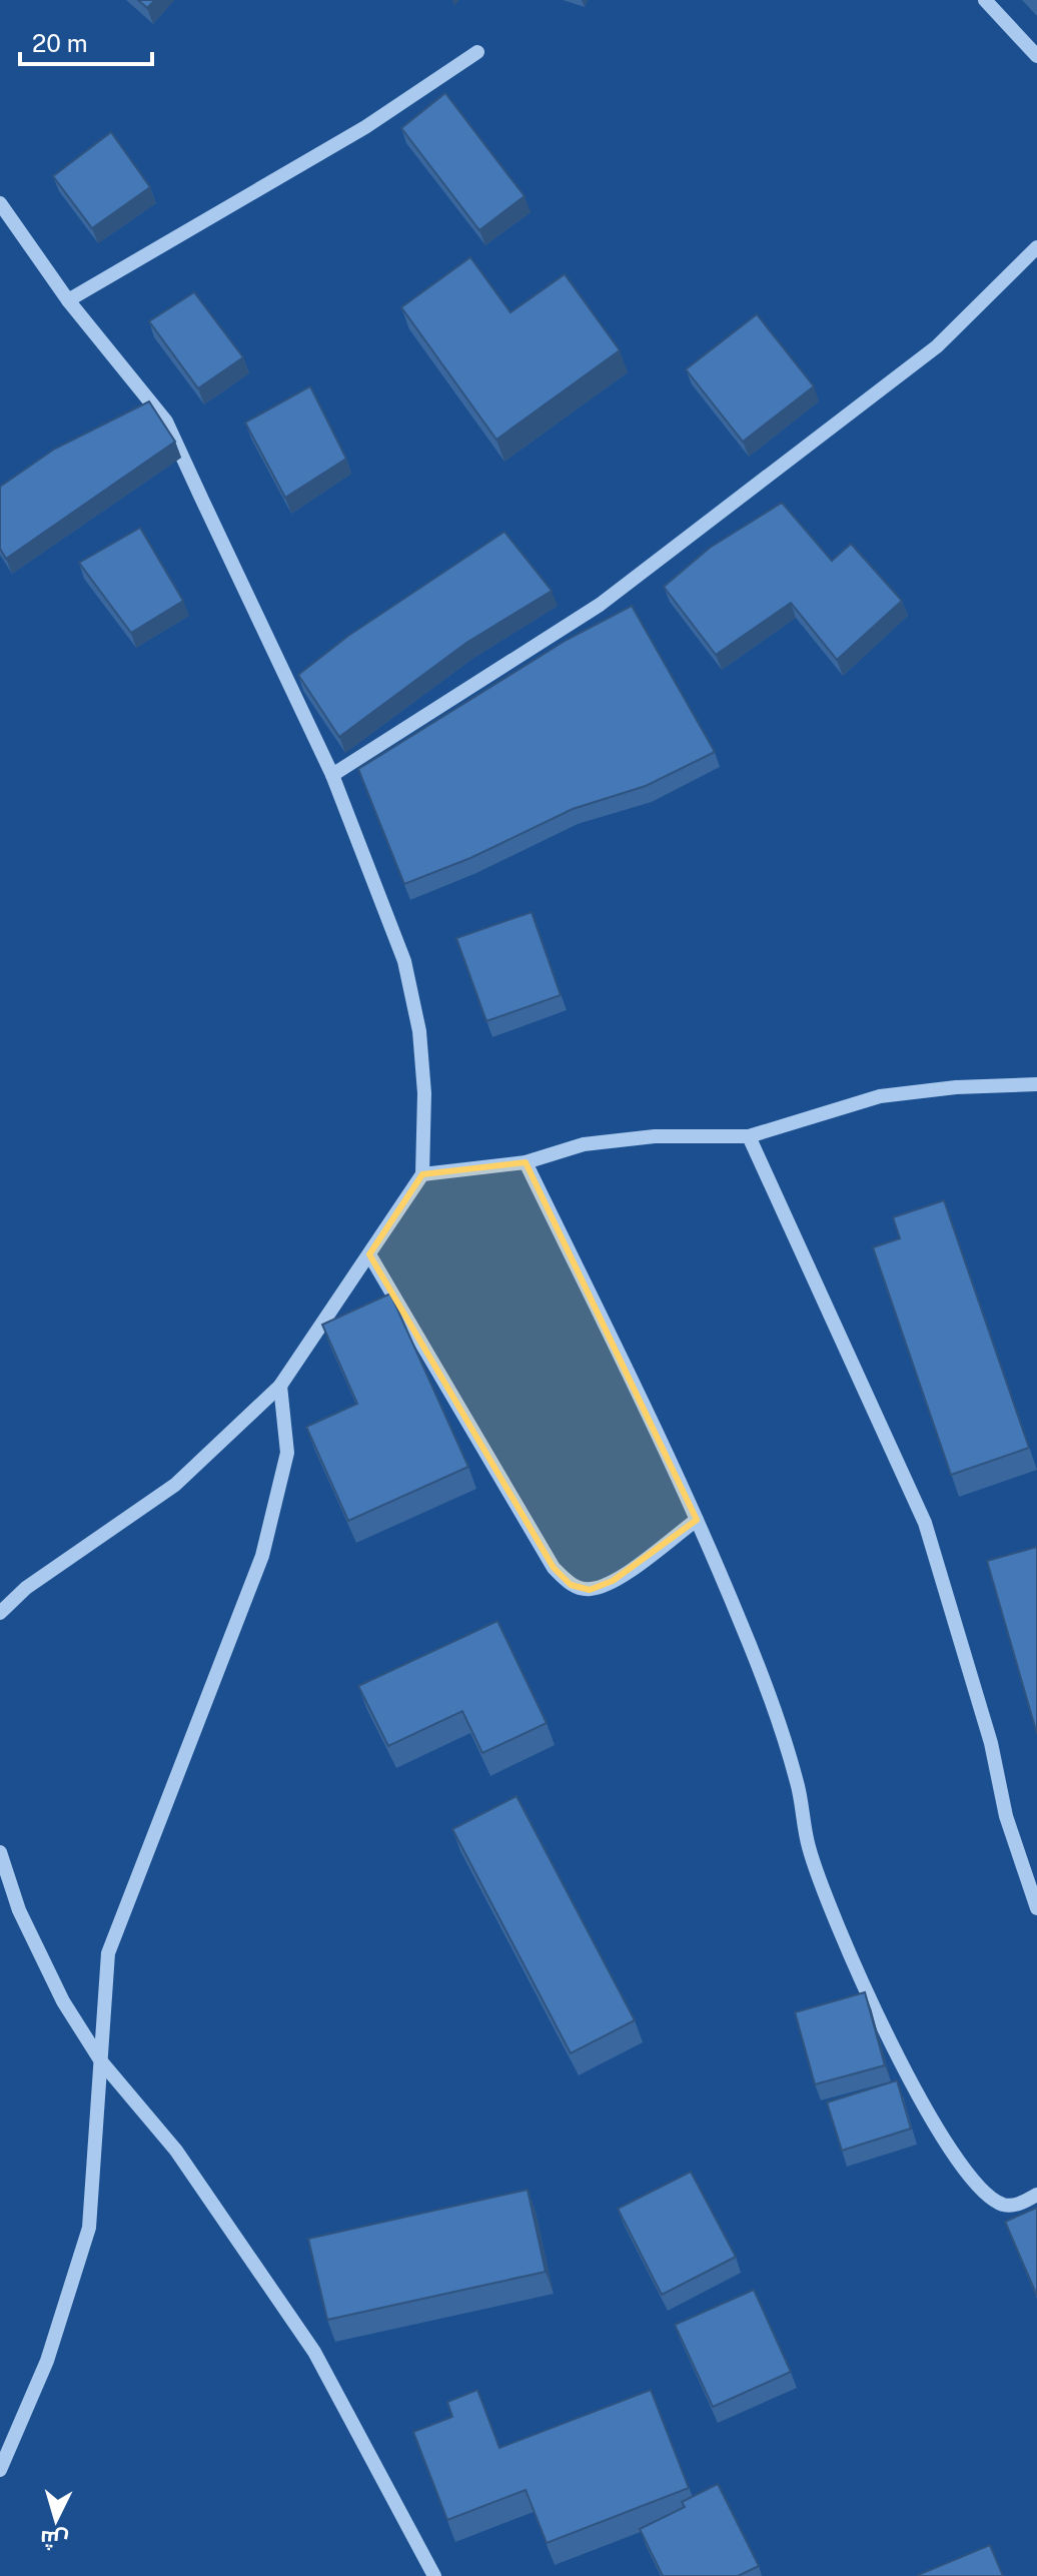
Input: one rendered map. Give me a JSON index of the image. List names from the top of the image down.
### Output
{
  "scale_bar": "20 m",
  "north": "bottom"
}
